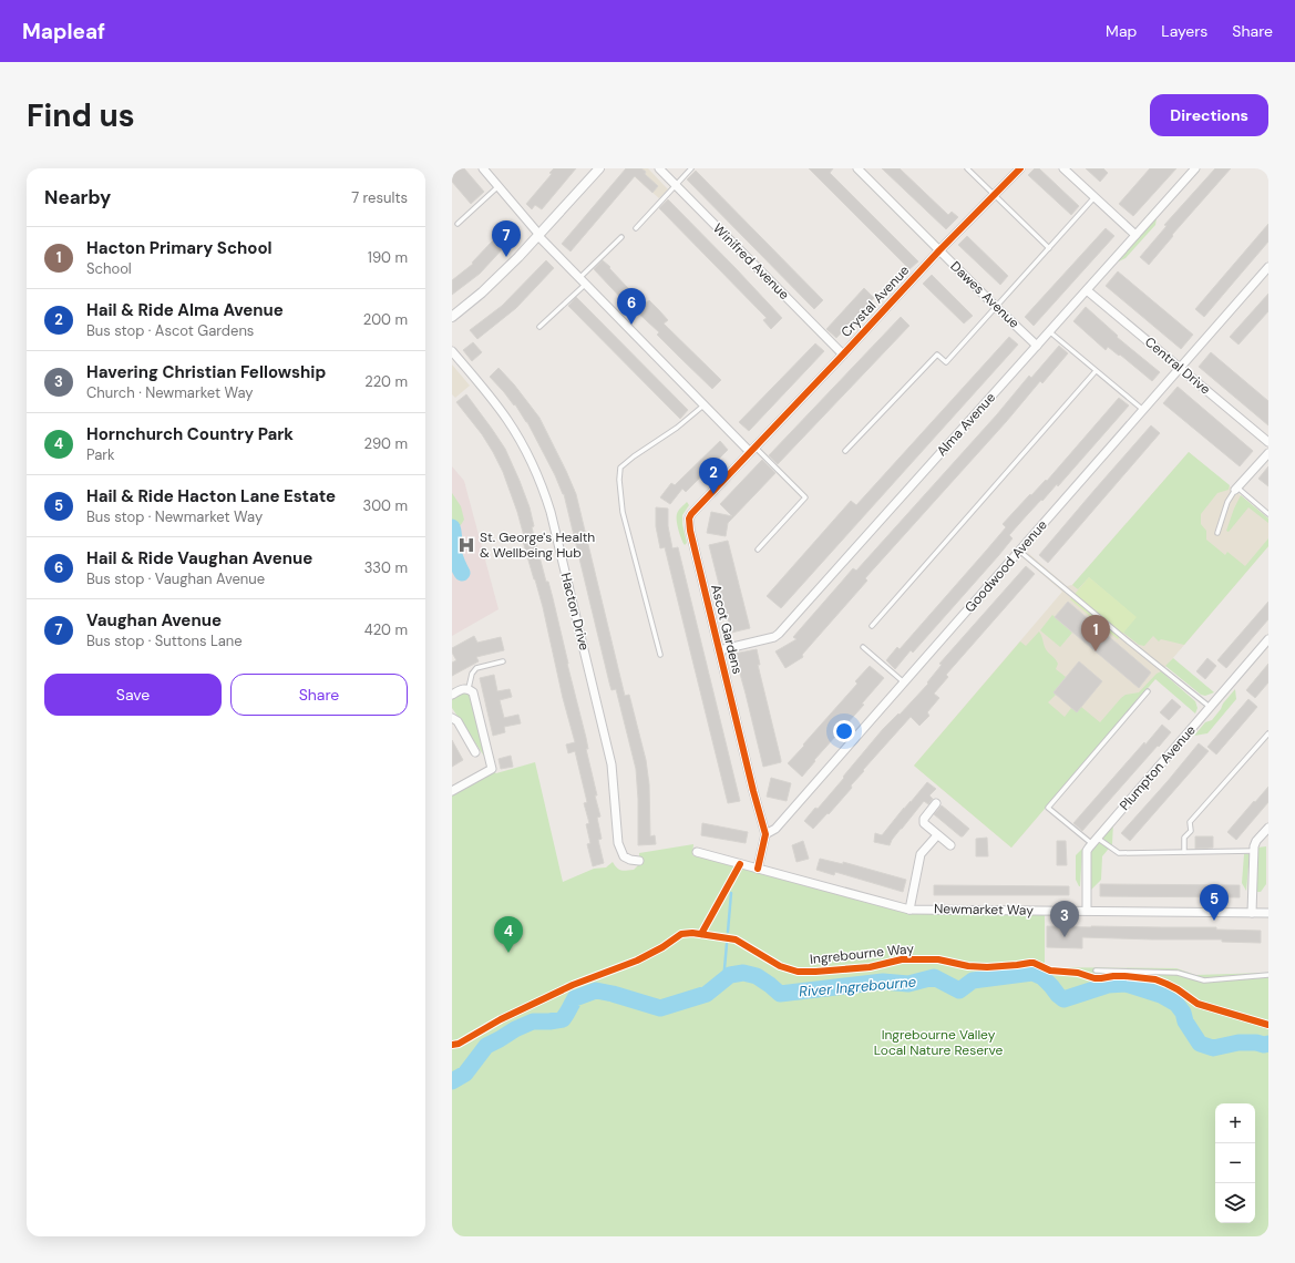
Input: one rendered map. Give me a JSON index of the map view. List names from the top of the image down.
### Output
{
  "streets": {
    "street": [
      "Winifred Avenue",
      "Dawes Avenue",
      "Crystal Avenue",
      "Central Drive",
      "Alma Avenue",
      "Goodwood Avenue",
      "Hacton Drive",
      "Ascot Gardens",
      "Plumpton Avenue",
      "Newmarket Way"
    ],
    "cycle path": ["Ingrebourne Way"]
  },
  "crossings": [
    ["Winifred Avenue", "Crystal Avenue"],
    ["Dawes Avenue", "Crystal Avenue"],
    ["Dawes Avenue", "Alma Avenue"],
    ["Crystal Avenue", "Ascot Gardens"],
    ["Central Drive", "Alma Avenue"],
    ["Central Drive", "Goodwood Avenue"],
    ["Alma Avenue", "Ascot Gardens"],
    ["Goodwood Avenue", "Ascot Gardens"],
    ["Plumpton Avenue", "Newmarket Way"]
  ],
  "water": ["River Ingrebourne"],
  "parks": ["Ingrebourne Valley Local Nature Reserve"],
  "places": {
    "hospital": ["St. George's Health & Wellbeing Hub"]
  },
  "page": {
    "header": "Mapleaf",
    "nav": ["Map", "Layers", "Share"],
    "buttons": [
      "Directions",
      ["Save", "Share"]
    ],
    "title": "Find us",
    "heading": ["Nearby", "7 results"],
    "pins": [
      "7",
      "6",
      "2",
      "1",
      "5",
      "3",
      "4"
    ],
    "list": [
      {
        "mark": "1",
        "name": "Hacton Primary School",
        "note": "School",
        "value": "190 m"
      },
      {
        "mark": "2",
        "name": "Hail & Ride Alma Avenue",
        "note": "Bus stop · Ascot Gardens",
        "value": "200 m"
      },
      {
        "mark": "3",
        "name": "Havering Christian Fellowship",
        "note": "Church · Newmarket Way",
        "value": "220 m"
      },
      {
        "mark": "4",
        "name": "Hornchurch Country Park",
        "note": "Park",
        "value": "290 m"
      },
      {
        "mark": "5",
        "name": "Hail & Ride Hacton Lane Estate",
        "note": "Bus stop · Newmarket Way",
        "value": "300 m"
      },
      {
        "mark": "6",
        "name": "Hail & Ride Vaughan Avenue",
        "note": "Bus stop · Vaughan Avenue",
        "value": "330 m"
      },
      {
        "mark": "7",
        "name": "Vaughan Avenue",
        "note": "Bus stop · Suttons Lane",
        "value": "420 m"
      }
    ],
    "map_buttons": ["+", "−"]
  }
}
